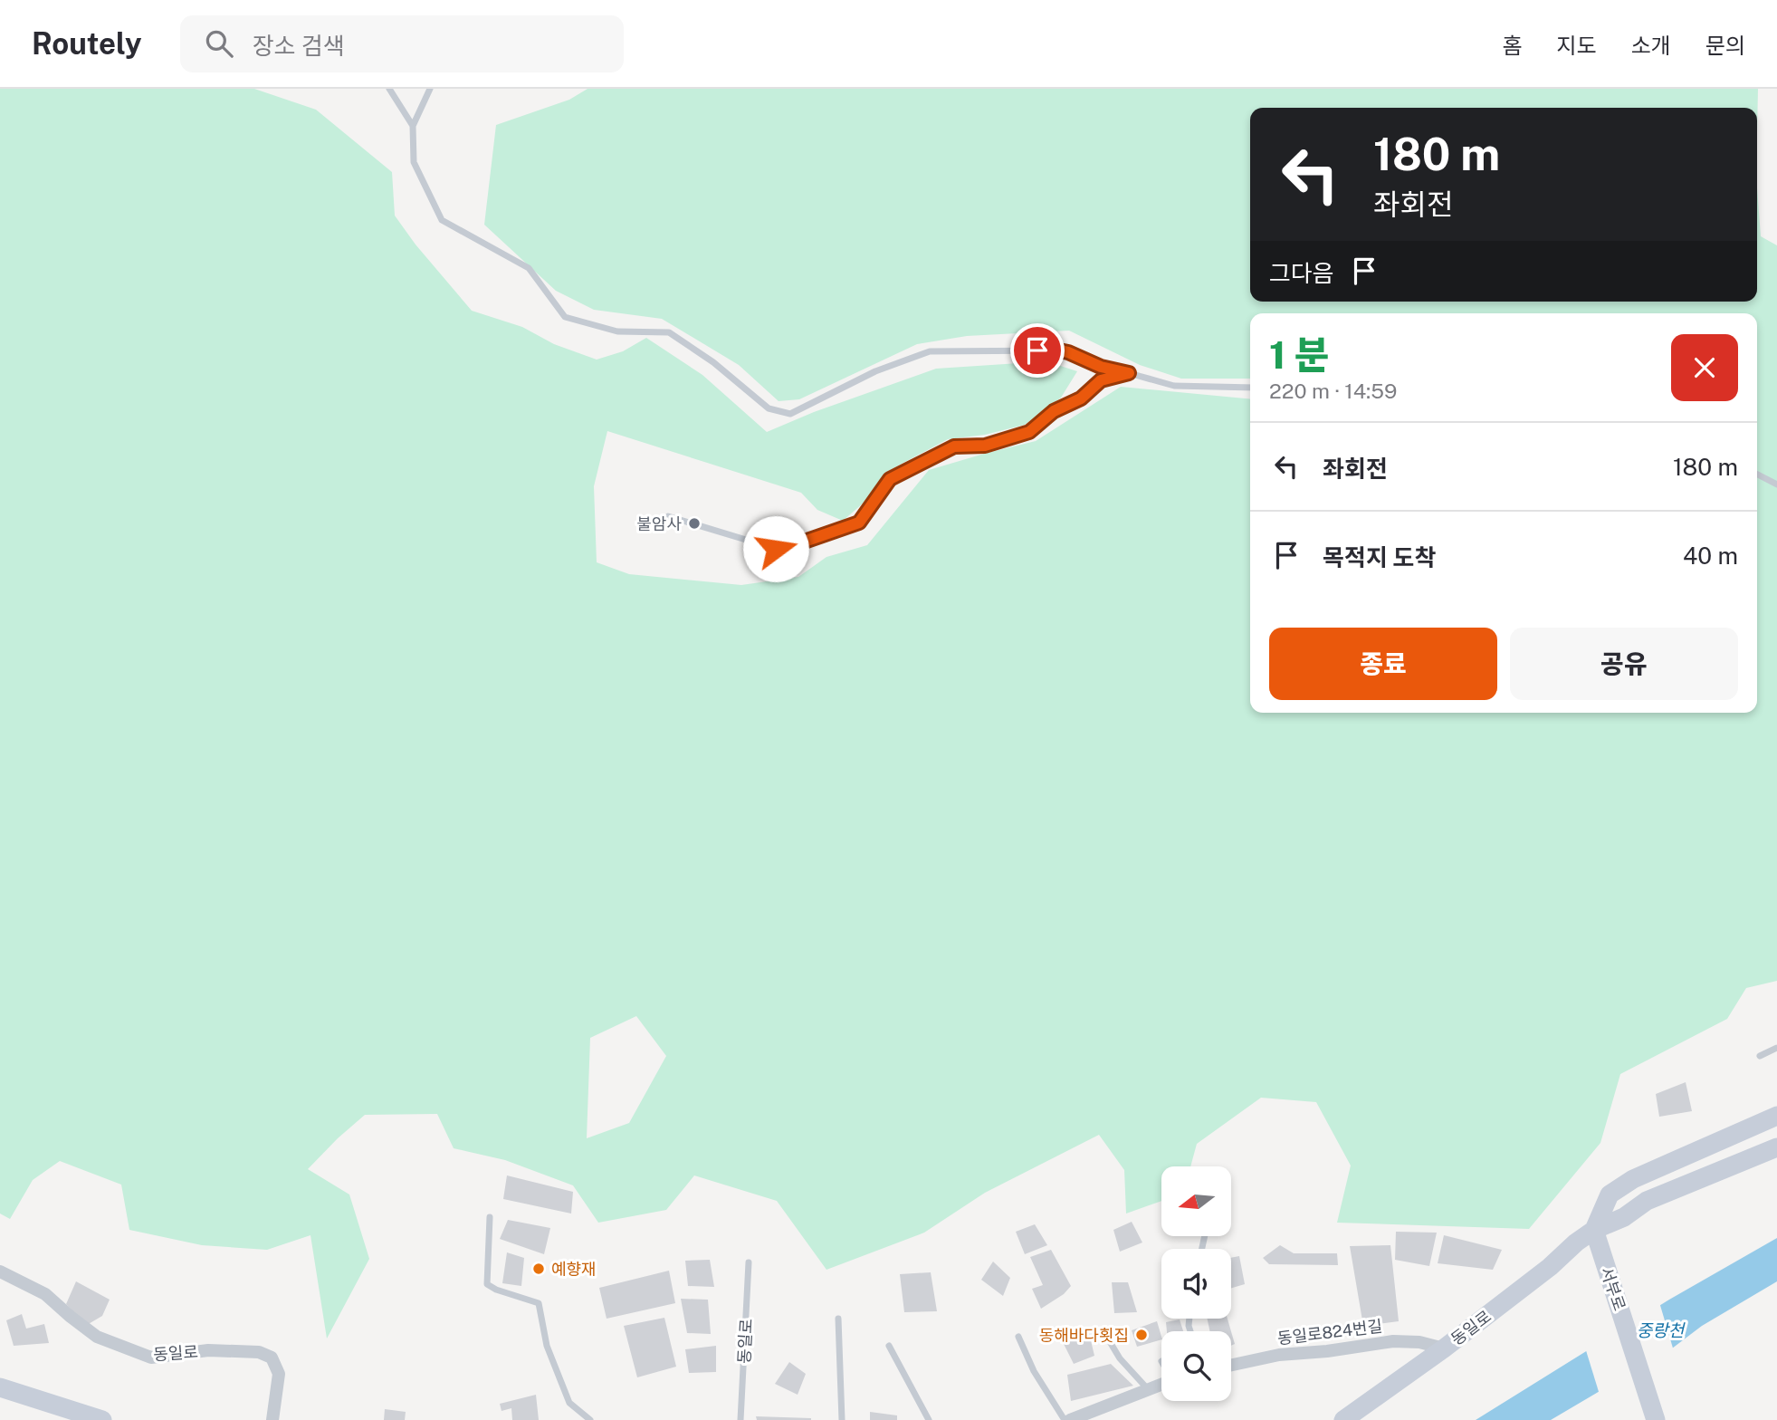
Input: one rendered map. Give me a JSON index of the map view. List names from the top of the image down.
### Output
{
  "streets": {
    "street": ["서부로", "동일로", "동일로824번길"]
  },
  "crossings": [
    ["서부로", "동일로"],
    ["동일로", "동일로824번길"]
  ],
  "water": ["중랑천"],
  "places": ["불암사", "예향재", "동해바다횟집"],
  "north": "left",
  "page": {
    "header": "Routely",
    "search": "장소 검색",
    "nav": [
      "홈",
      "지도",
      "소개",
      "문의"
    ],
    "turn": ["180 m", "좌회전"],
    "then": "그다음",
    "heading": ["1 분", "220 m · 14:59"],
    "list": [
      {
        "name": "좌회전",
        "value": "180 m"
      },
      {
        "name": "목적지 도착",
        "value": "40 m"
      }
    ],
    "buttons": ["종료", "공유"]
  }
}
